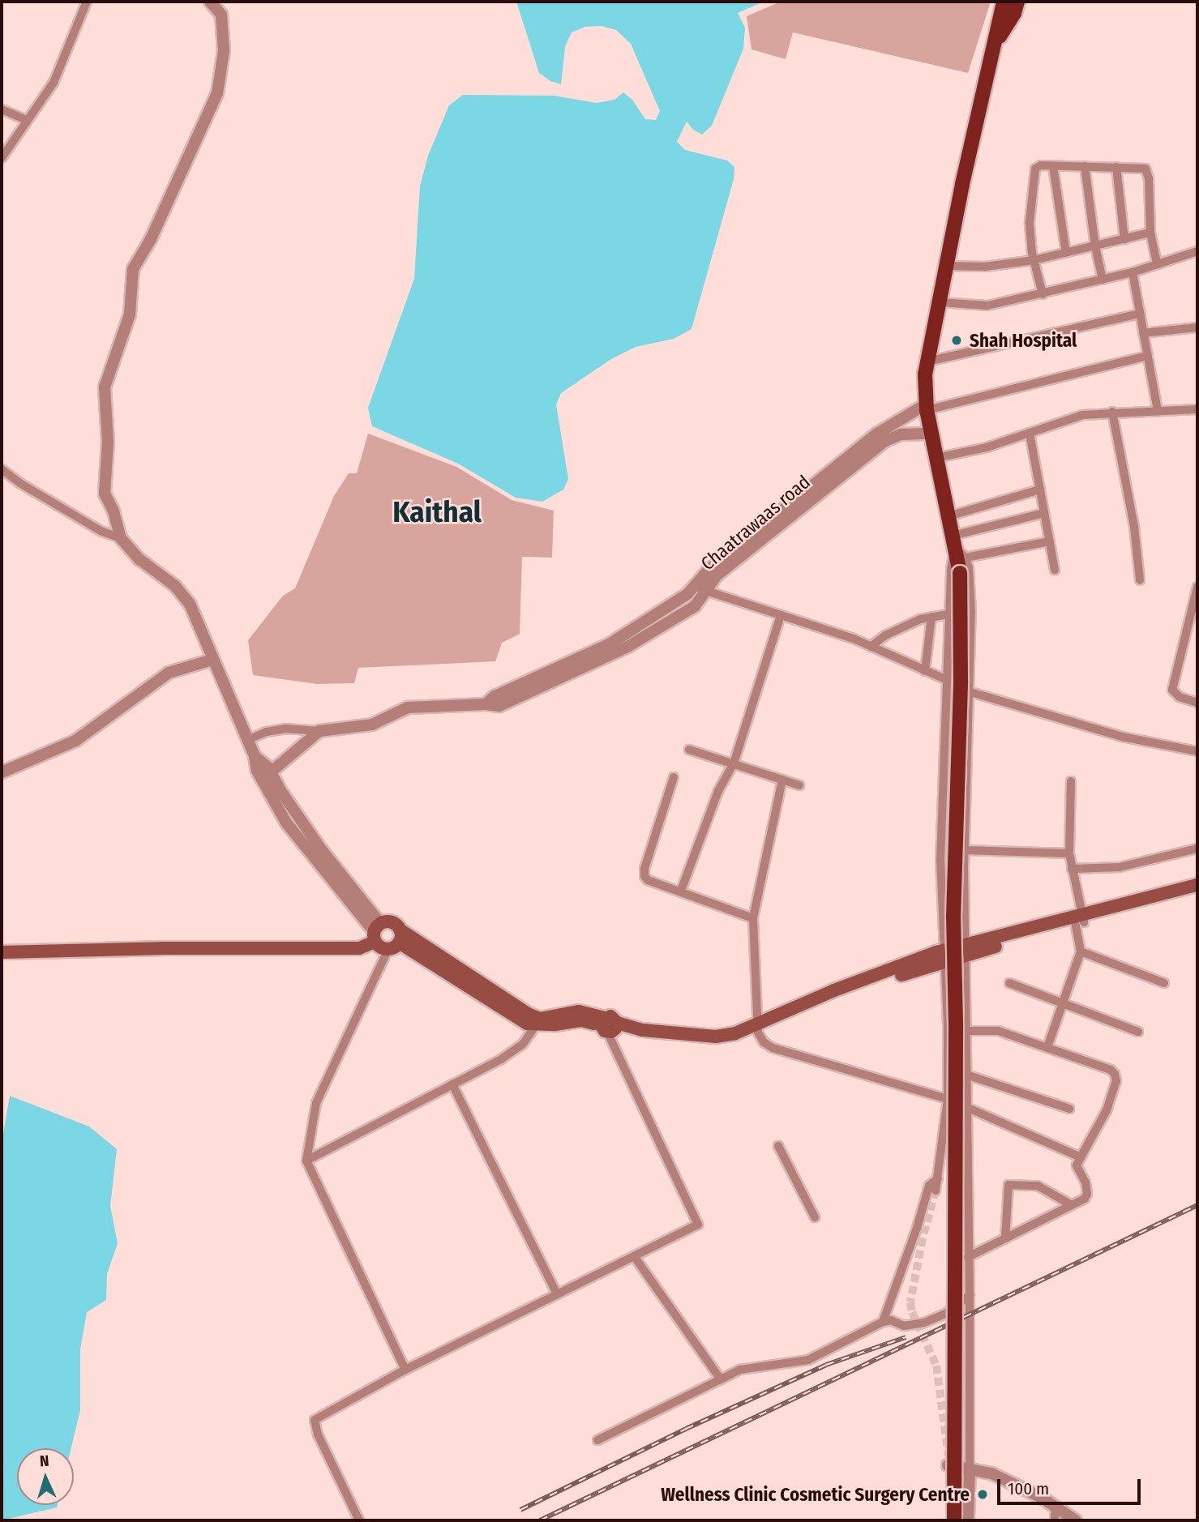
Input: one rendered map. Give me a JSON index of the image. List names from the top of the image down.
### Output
{
  "streets": {
    "street": ["Chaatrawaas road"]
  },
  "districts": ["Kaithal"],
  "places": ["Shah Hospital", "Wellness Clinic Cosmetic Surgery Centre"],
  "scale_bar": "100 m",
  "north": "top"
}
